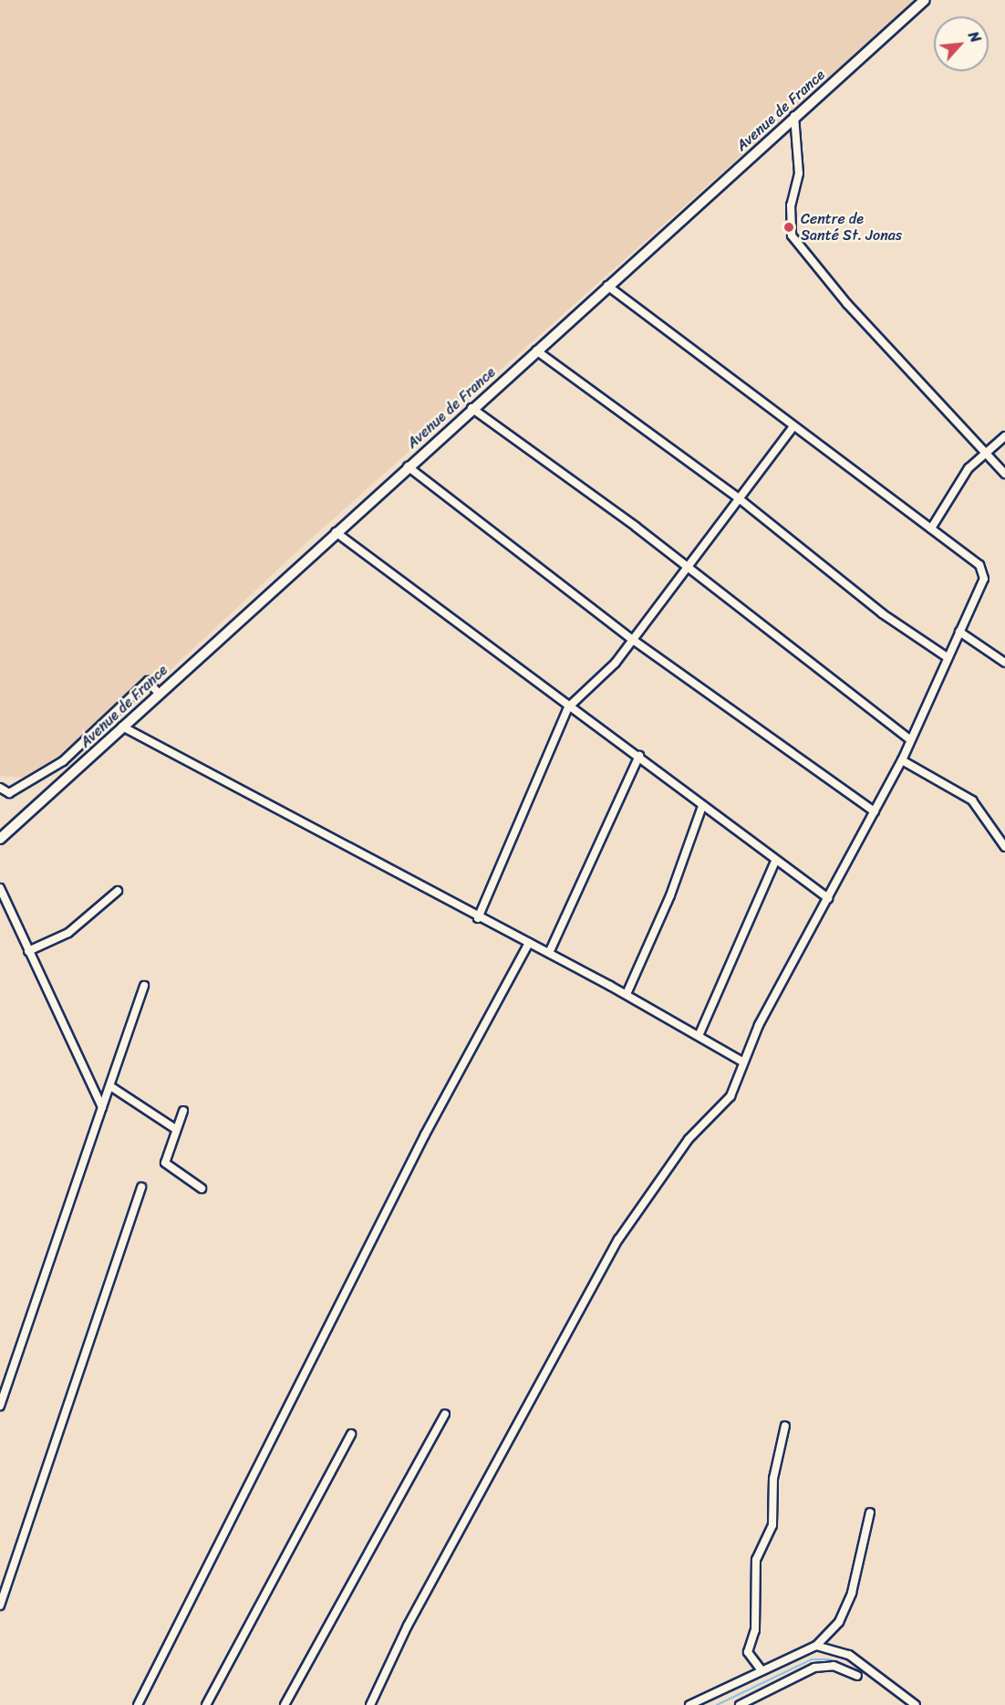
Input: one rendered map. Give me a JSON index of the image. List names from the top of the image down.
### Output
{
  "streets": {
    "main road": ["Avenue de France"]
  },
  "places": ["Centre de Santé St. Jonas"],
  "north": "top right"
}
